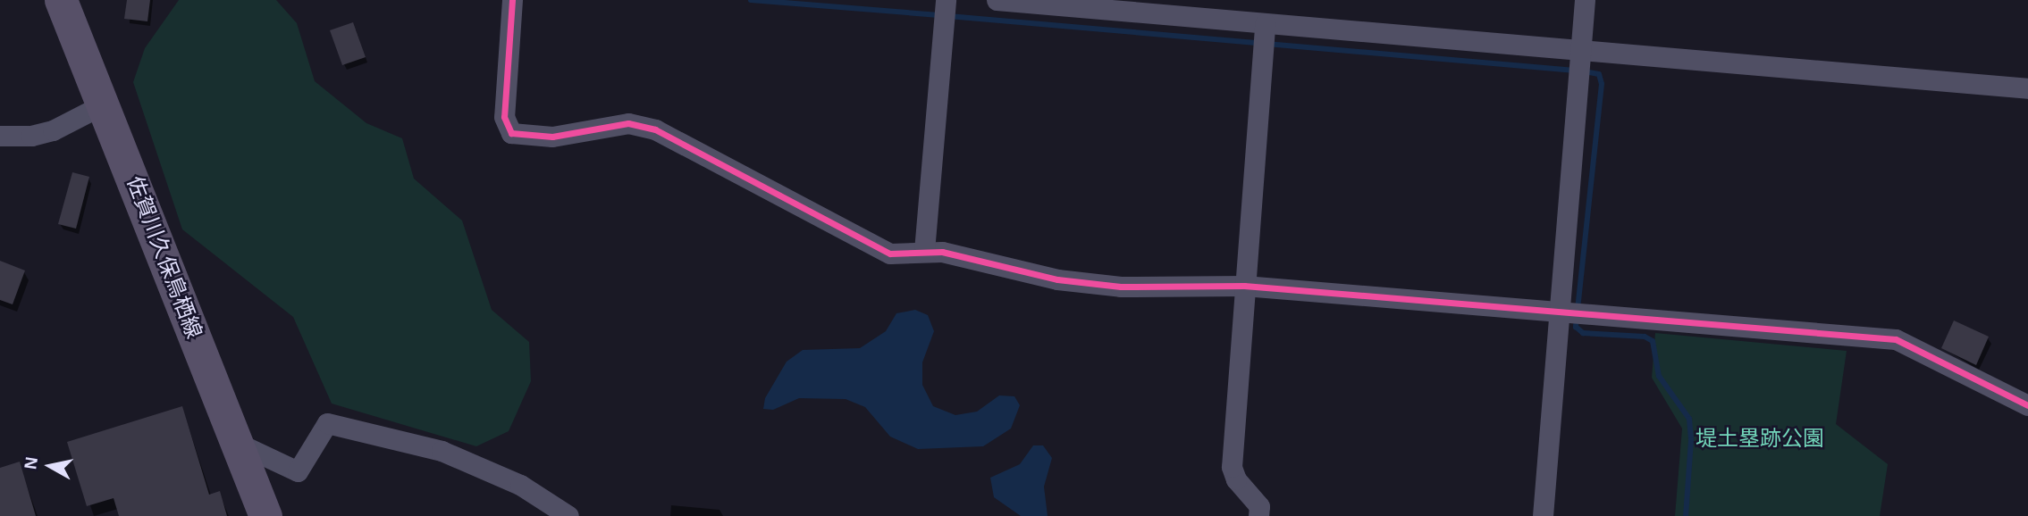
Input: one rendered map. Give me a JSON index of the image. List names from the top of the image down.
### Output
{
  "streets": {
    "main road": ["佐賀川久保鳥栖線"]
  },
  "parks": ["堤土塁跡公園"],
  "north": "left"
}
